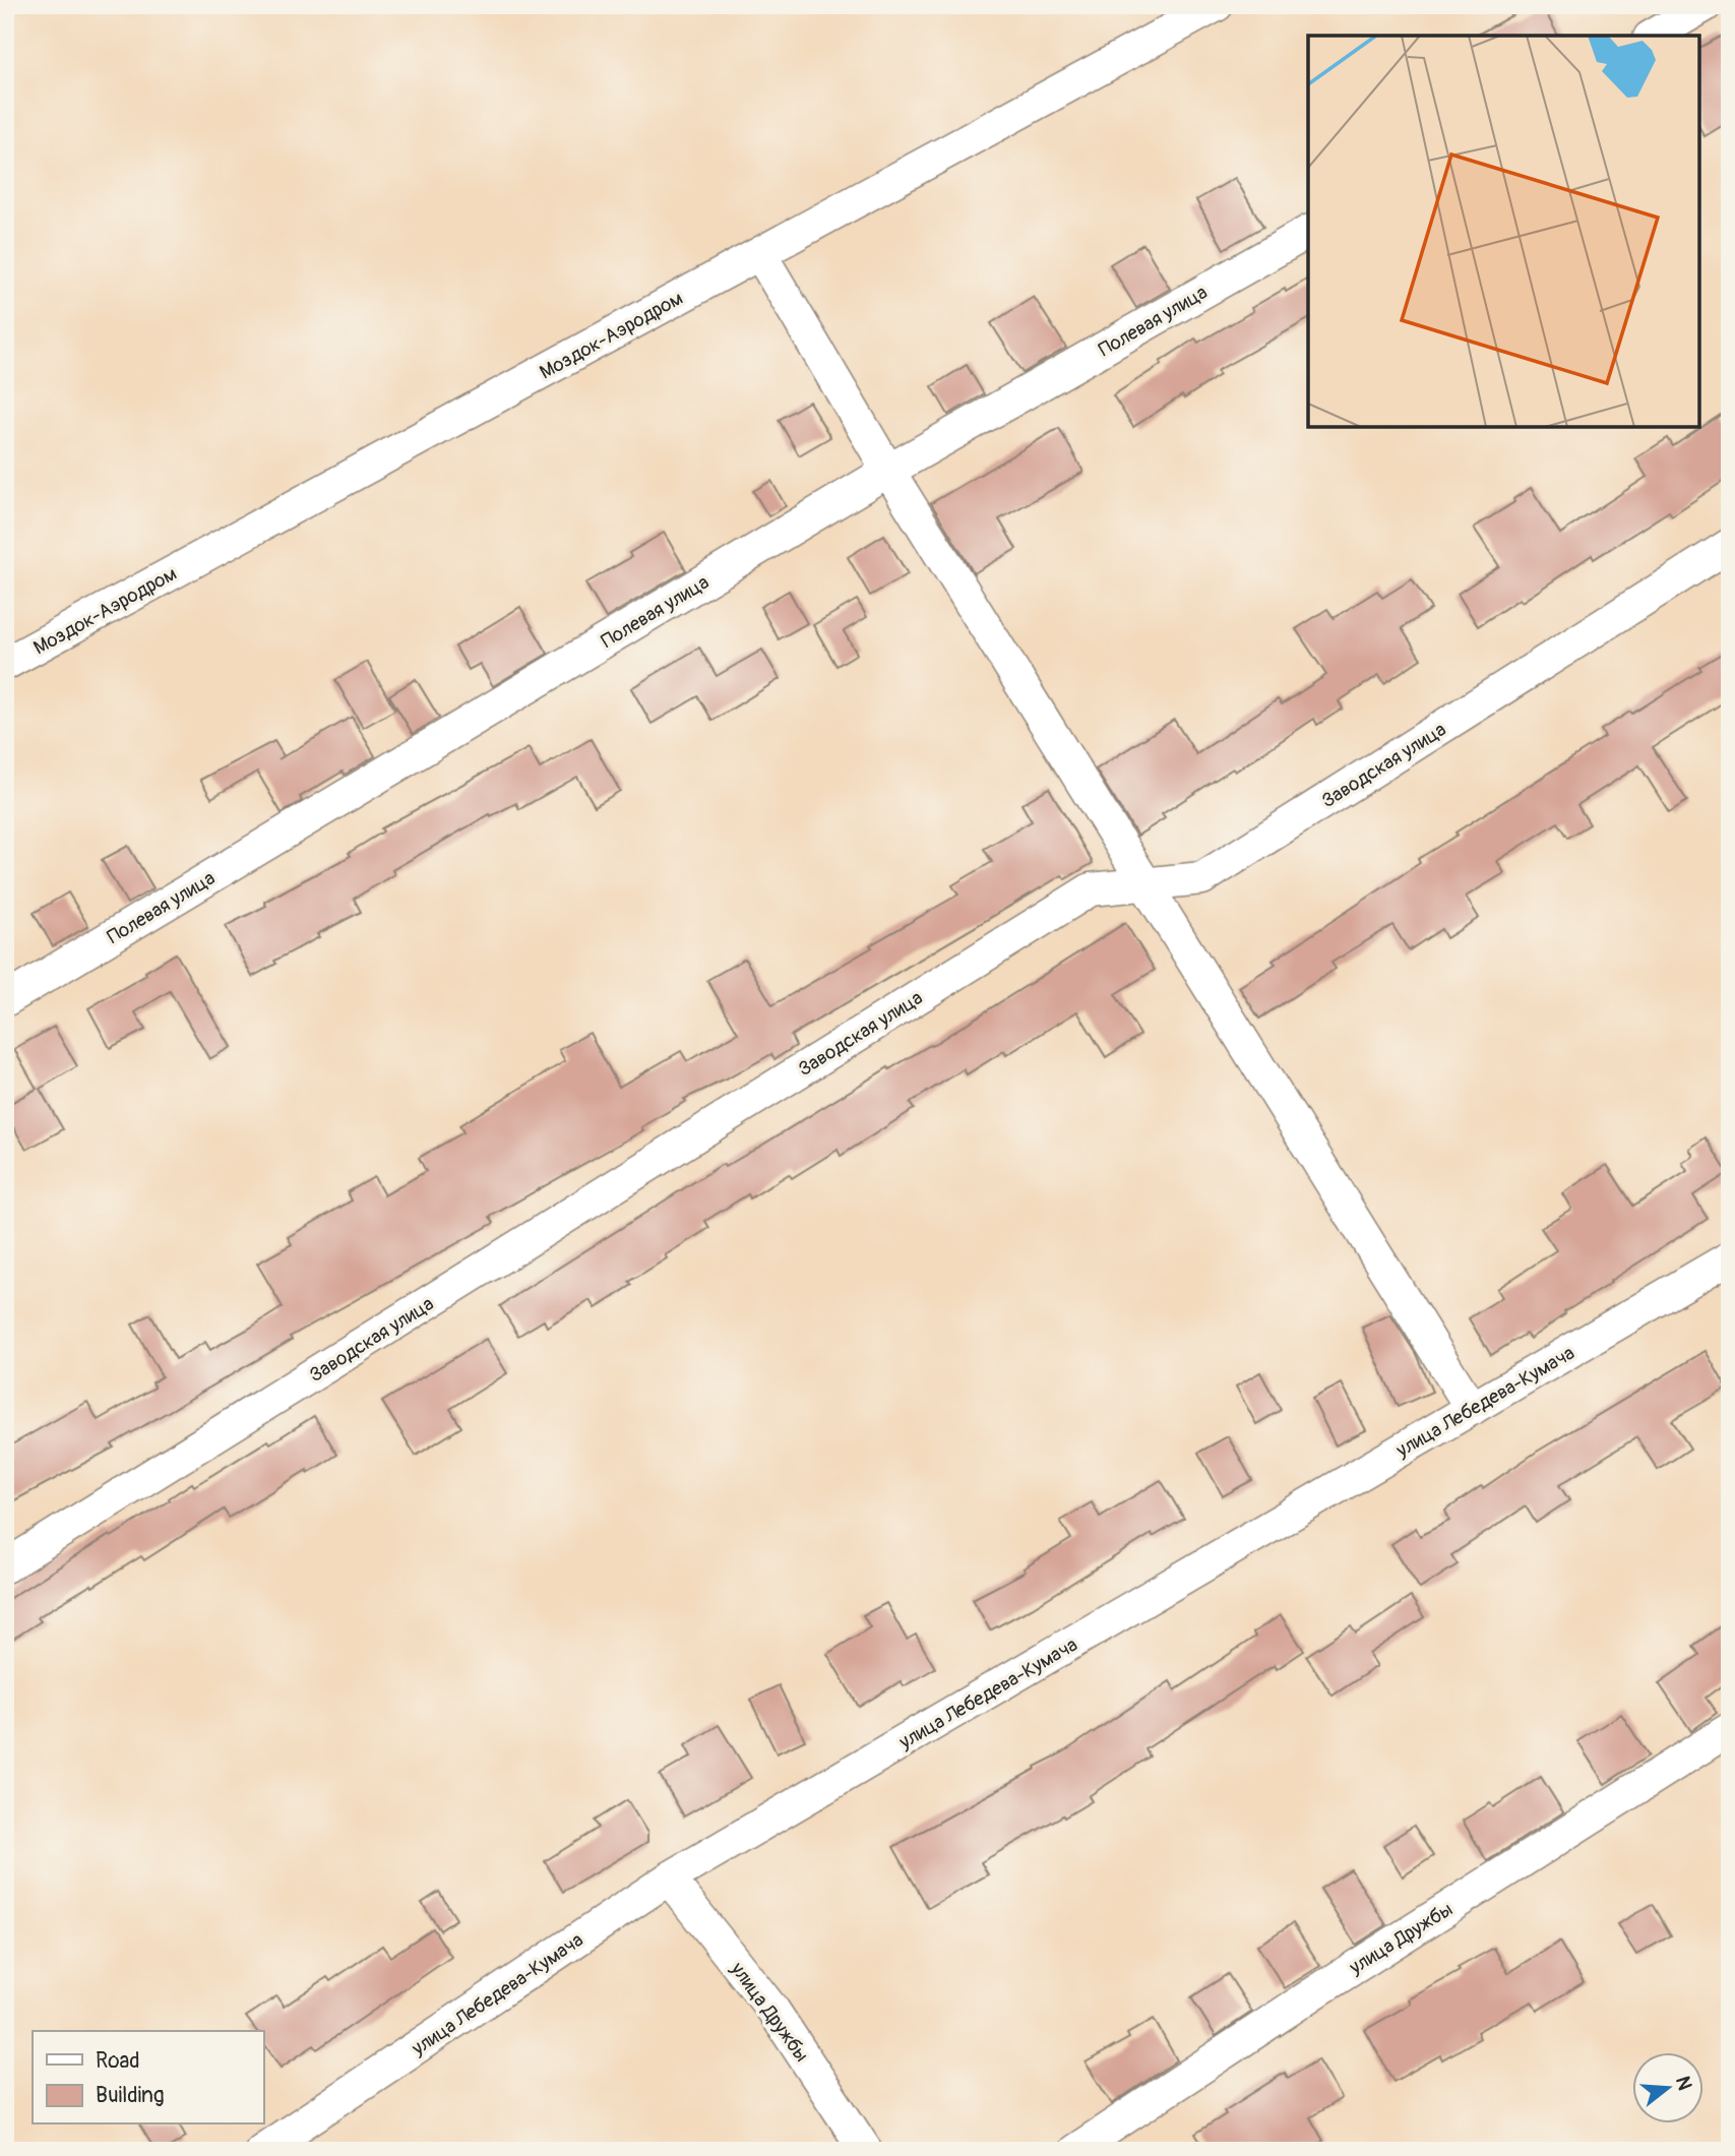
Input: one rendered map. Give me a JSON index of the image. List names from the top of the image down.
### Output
{
  "streets": {
    "street": [
      "Полевая улица",
      "Моздок-Аэродром",
      "Заводская улица",
      "улица Лебедева-Кумача",
      "улица Дружбы"
    ]
  },
  "crossings": [
    ["улица Лебедева-Кумача", "улица Дружбы"]
  ],
  "legend": ["Road", "Building"],
  "north": "right"
}
